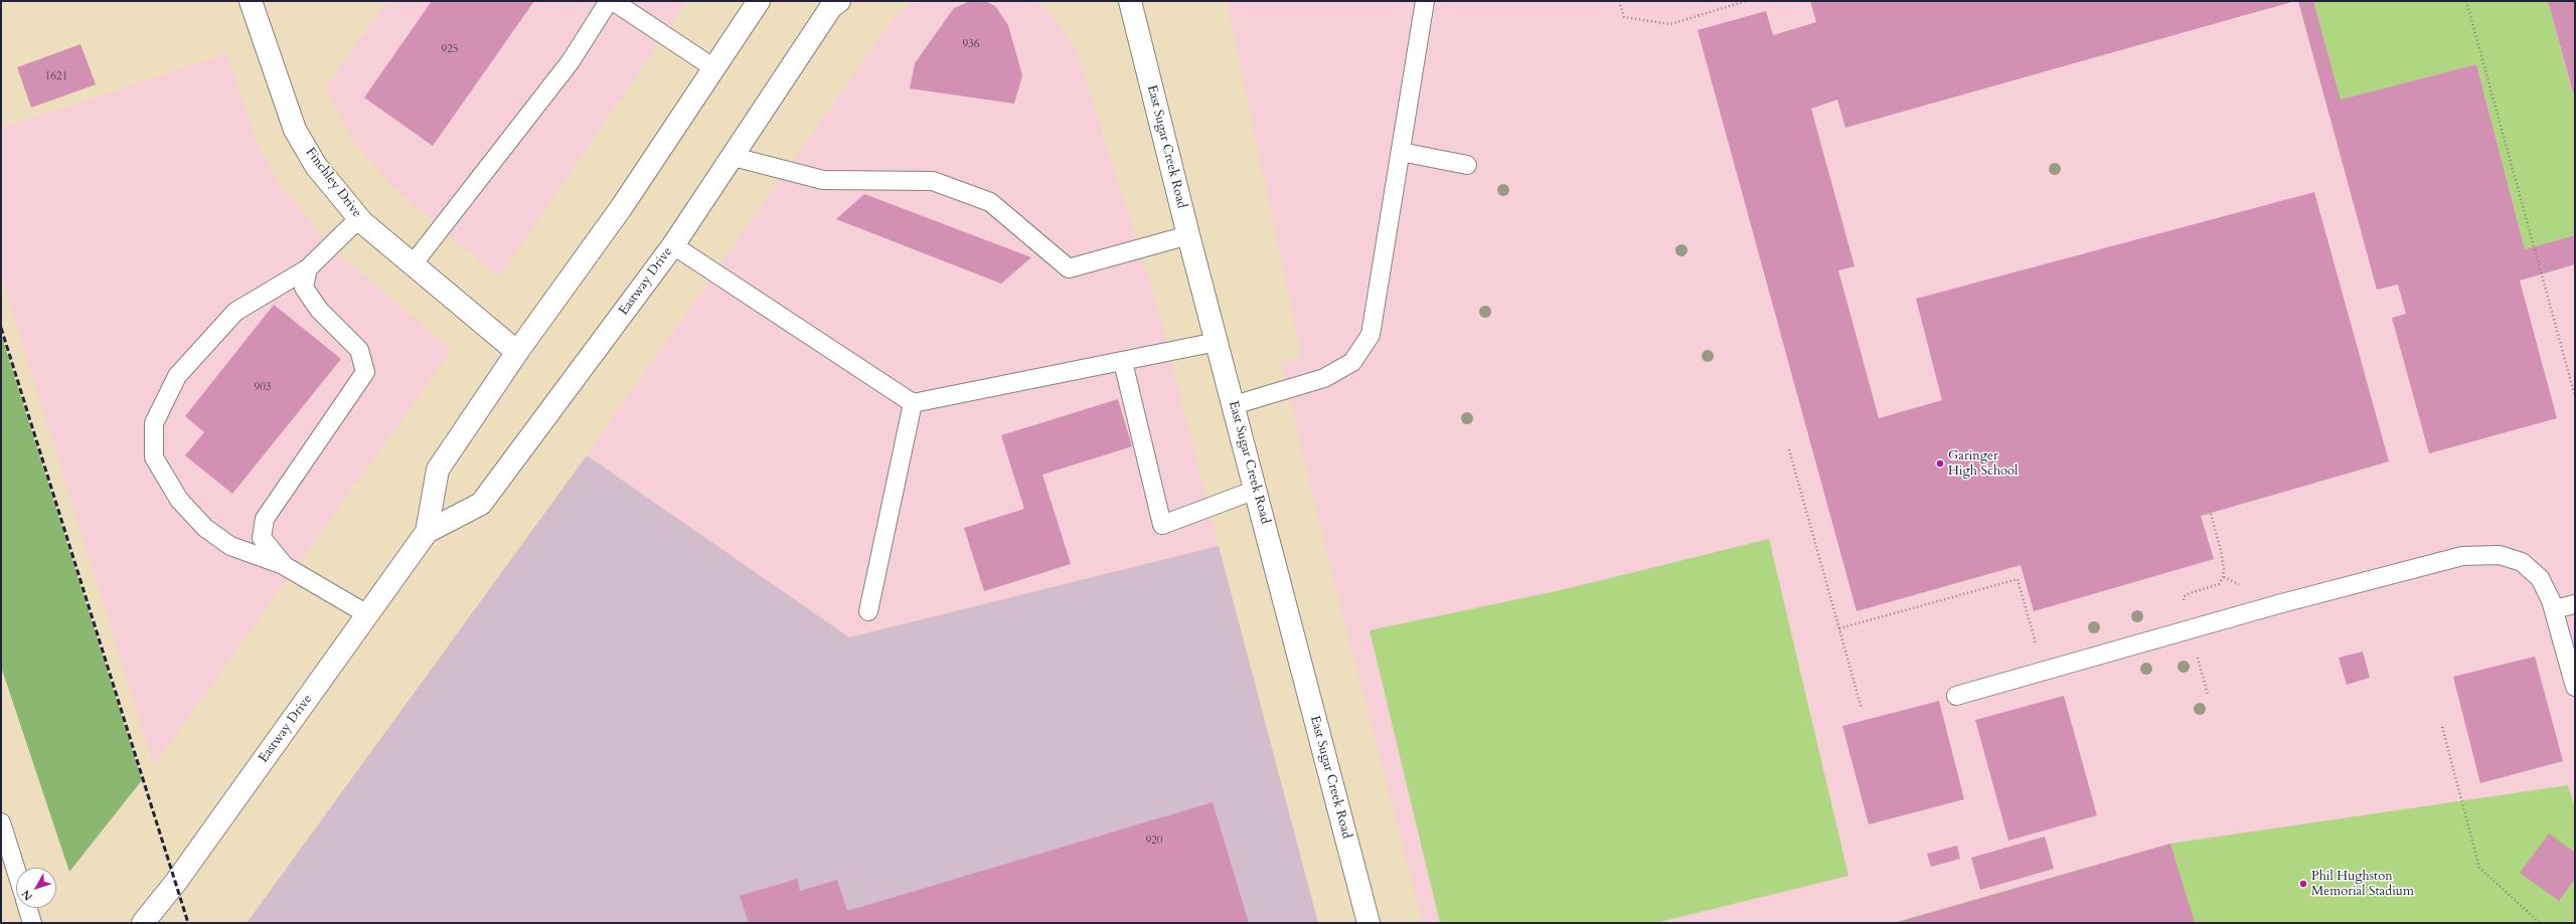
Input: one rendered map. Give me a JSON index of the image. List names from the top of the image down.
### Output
{
  "streets": {
    "main road": ["East Sugar Creek Road", "Finchley Drive", "Eastway Drive"]
  },
  "crossings": [
    ["Finchley Drive", "Eastway Drive"]
  ],
  "places": ["Garinger High School", "Phil Hughston Memorial Stadium"],
  "house_numbers": [
    "936",
    "925",
    "1621",
    "903",
    "920"
  ],
  "north": "bottom left"
}
